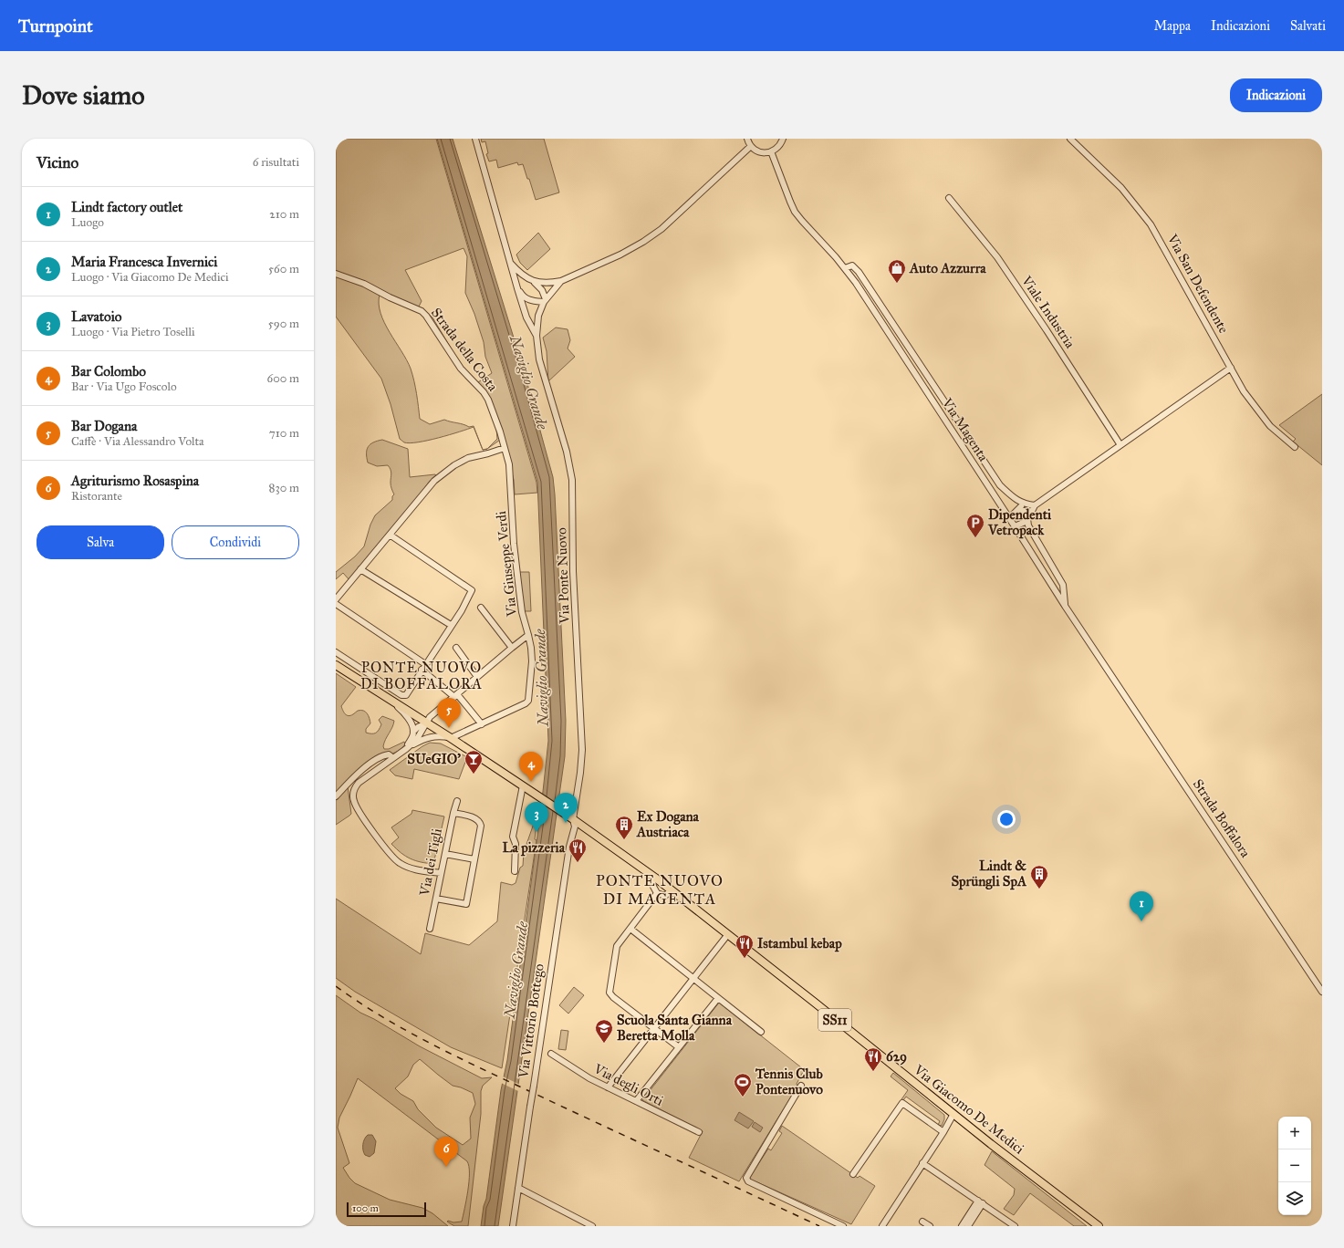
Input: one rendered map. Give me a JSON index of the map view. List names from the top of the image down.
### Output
{
  "streets": {
    "main road": ["SS11", "Via Giacomo De Medici"],
    "street": [
      "Via San Defendente",
      "Viale Industria",
      "Strada della Costa",
      "Via Magenta",
      "Via Giuseppe Verdi",
      "Via Ponte Nuovo",
      "Strada Boffalora",
      "Via dei Tigli",
      "Via Vittorio Bottego",
      "Via degli Orti"
    ]
  },
  "crossings": [
    ["Strada della Costa", "Via Giuseppe Verdi"],
    ["Via Magenta", "Strada Boffalora"],
    ["Via Giuseppe Verdi", "SS11"],
    ["Via Ponte Nuovo", "SS11"],
    ["Via Ponte Nuovo", "Via Vittorio Bottego"],
    ["Via Ponte Nuovo", "Via Giacomo De Medici"],
    ["SS11", "Via Vittorio Bottego"],
    ["SS11", "Via Giacomo De Medici"],
    ["Via Vittorio Bottego", "Via Giacomo De Medici"]
  ],
  "districts": ["PONTE NUOVO DI BOFFALORA", "PONTE NUOVO DI MAGENTA"],
  "water": ["Naviglio Grande"],
  "places": {
    "shop": ["Auto Azzurra"],
    "parking": ["Dipendenti Vetropack"],
    "bar": ["SUeGIO'"],
    "building": ["Ex Dogana Austriaca", "Lindt & Sprüngli SpA"],
    "restaurant": ["La pizzeria", "Istambul kebap", "629"],
    "school or university": ["Scuola Santa Gianna Beretta Molla"],
    "sports": ["Tennis Club Pontenuovo"]
  },
  "scale_bar": "100 m",
  "page": {
    "header": "Turnpoint",
    "nav": ["Mappa", "Indicazioni", "Salvati"],
    "buttons": [
      "Indicazioni",
      ["Salva", "Condividi"]
    ],
    "title": "Dove siamo",
    "heading": ["Vicino", "6 risultati"],
    "list": [
      {
        "mark": "1",
        "name": "Lindt factory outlet",
        "note": "Luogo",
        "value": "210 m"
      },
      {
        "mark": "2",
        "name": "Maria Francesca Invernici",
        "note": "Luogo · Via Giacomo De Medici",
        "value": "560 m"
      },
      {
        "mark": "3",
        "name": "Lavatoio",
        "note": "Luogo · Via Pietro Toselli",
        "value": "590 m"
      },
      {
        "mark": "4",
        "name": "Bar Colombo",
        "note": "Bar · Via Ugo Foscolo",
        "value": "600 m"
      },
      {
        "mark": "5",
        "name": "Bar Dogana",
        "note": "Caffè · Via Alessandro Volta",
        "value": "710 m"
      },
      {
        "mark": "6",
        "name": "Agriturismo Rosaspina",
        "note": "Ristorante",
        "value": "830 m"
      }
    ],
    "pins": [
      "5",
      "4",
      "2",
      "3",
      "1",
      "6"
    ],
    "map_buttons": ["+", "−"],
    "scale": "100 m"
  }
}
